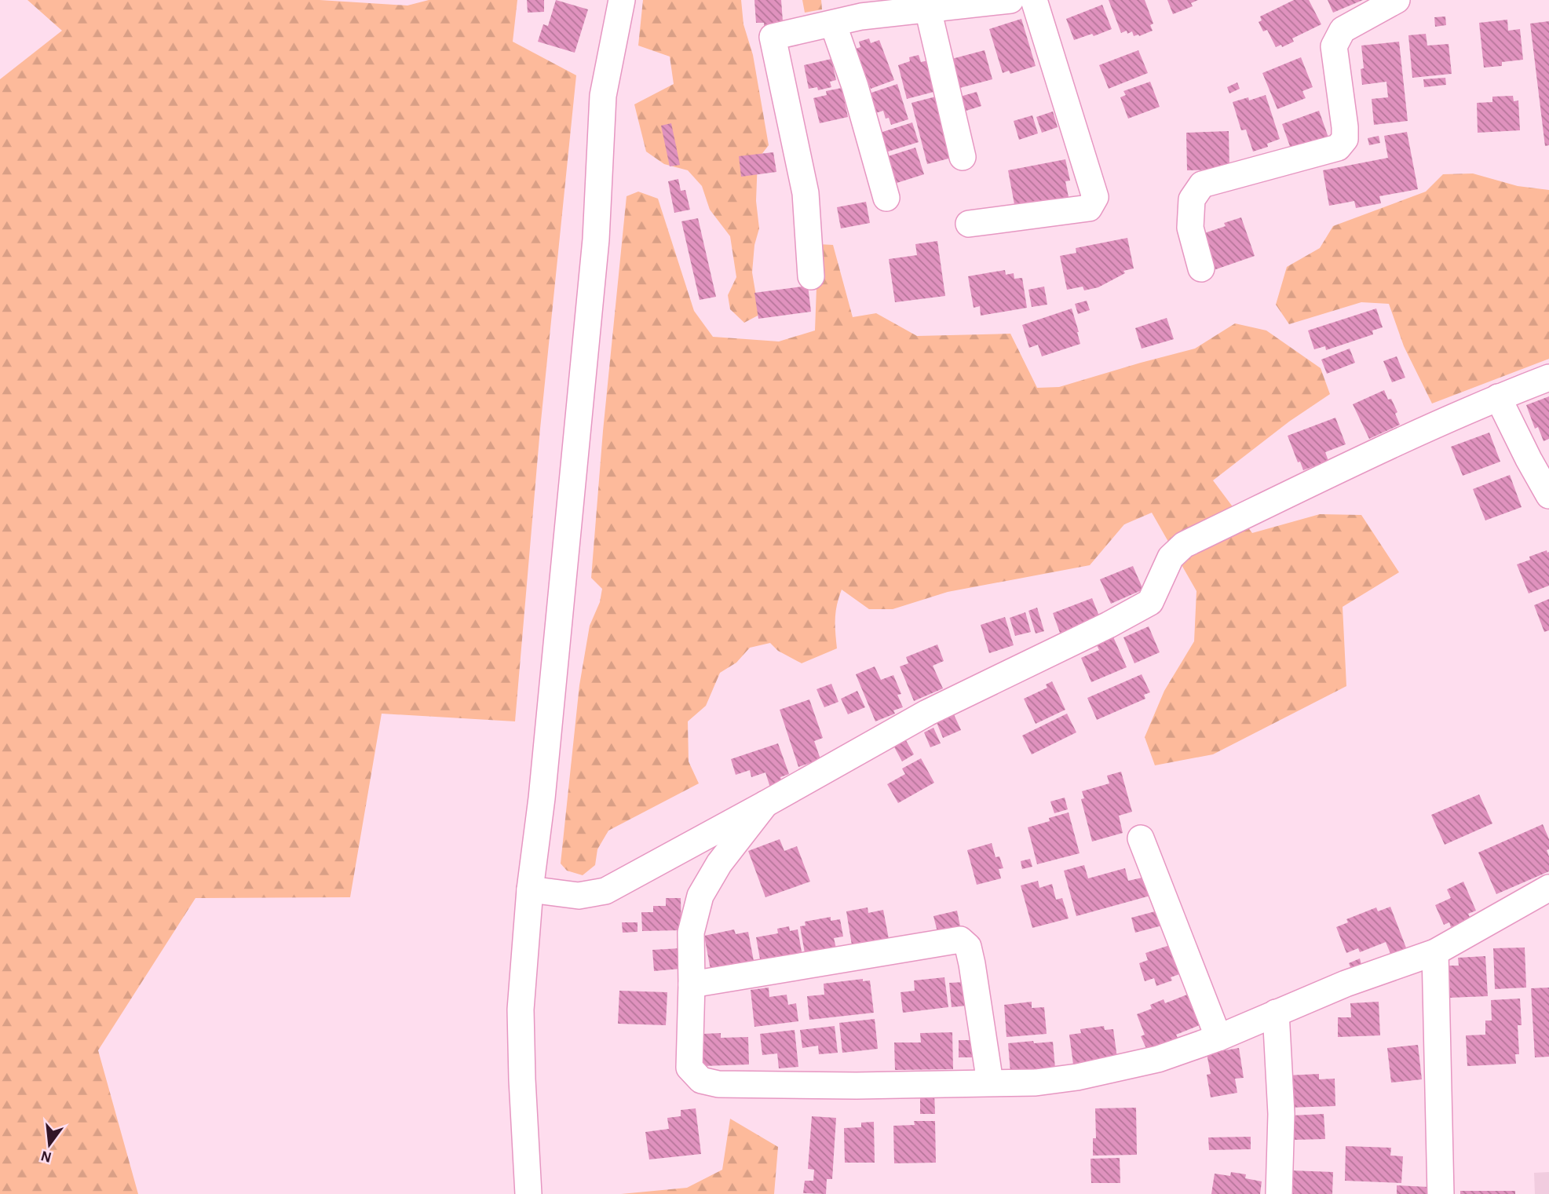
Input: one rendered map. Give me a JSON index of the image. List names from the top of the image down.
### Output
{
  "north": "bottom"
}
